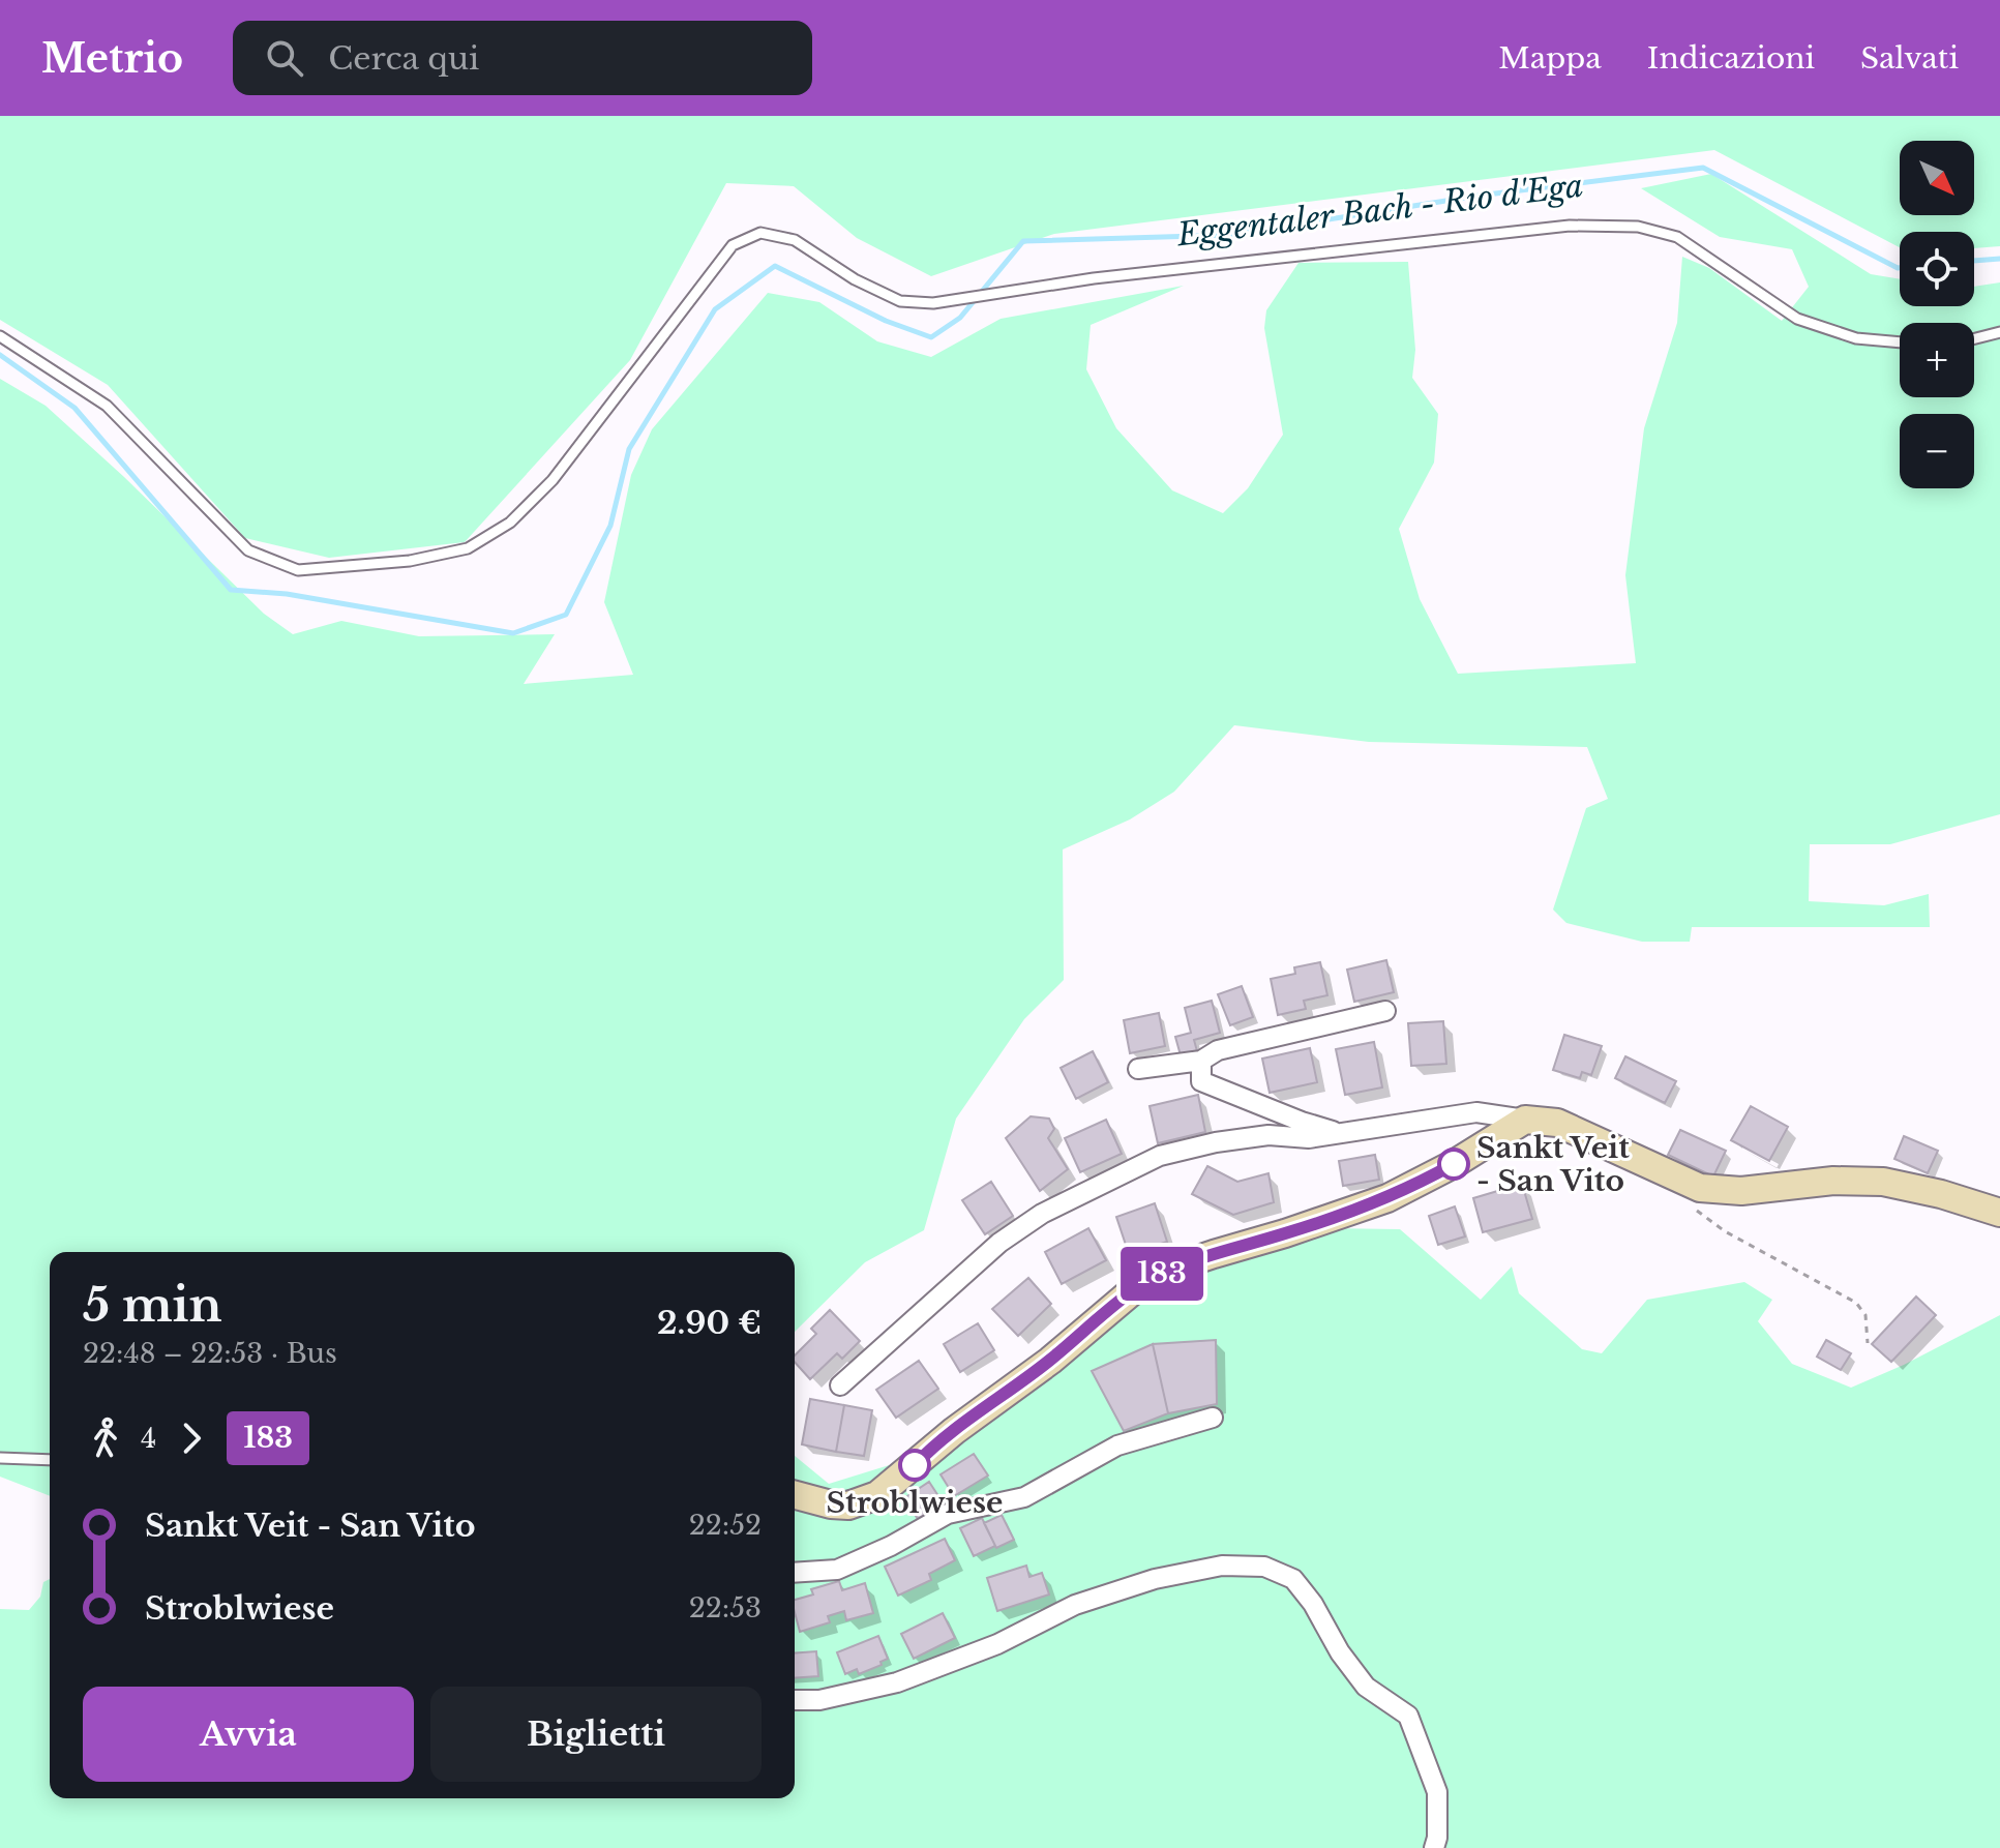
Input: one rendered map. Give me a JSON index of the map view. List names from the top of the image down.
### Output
{
  "water": ["Eggentaler Bach - Rio d'Ega"],
  "places": ["Sankt Veit - San Vito", "Stroblwiese"],
  "lines": ["bus line 183"],
  "north": "bottom right",
  "page": {
    "header": "Metrio",
    "search": "Cerca qui",
    "nav": ["Mappa", "Indicazioni", "Salvati"],
    "on_map": "183",
    "map_buttons": ["+", "−"],
    "heading": ["5 min", "22:48 – 22:53 · Bus", "2.90 €"],
    "legs": ["4", "183"],
    "list": [
      {
        "name": "Sankt Veit - San Vito",
        "value": "22:52"
      },
      {
        "name": "Stroblwiese",
        "value": "22:53"
      }
    ],
    "buttons": ["Avvia", "Biglietti"]
  }
}
